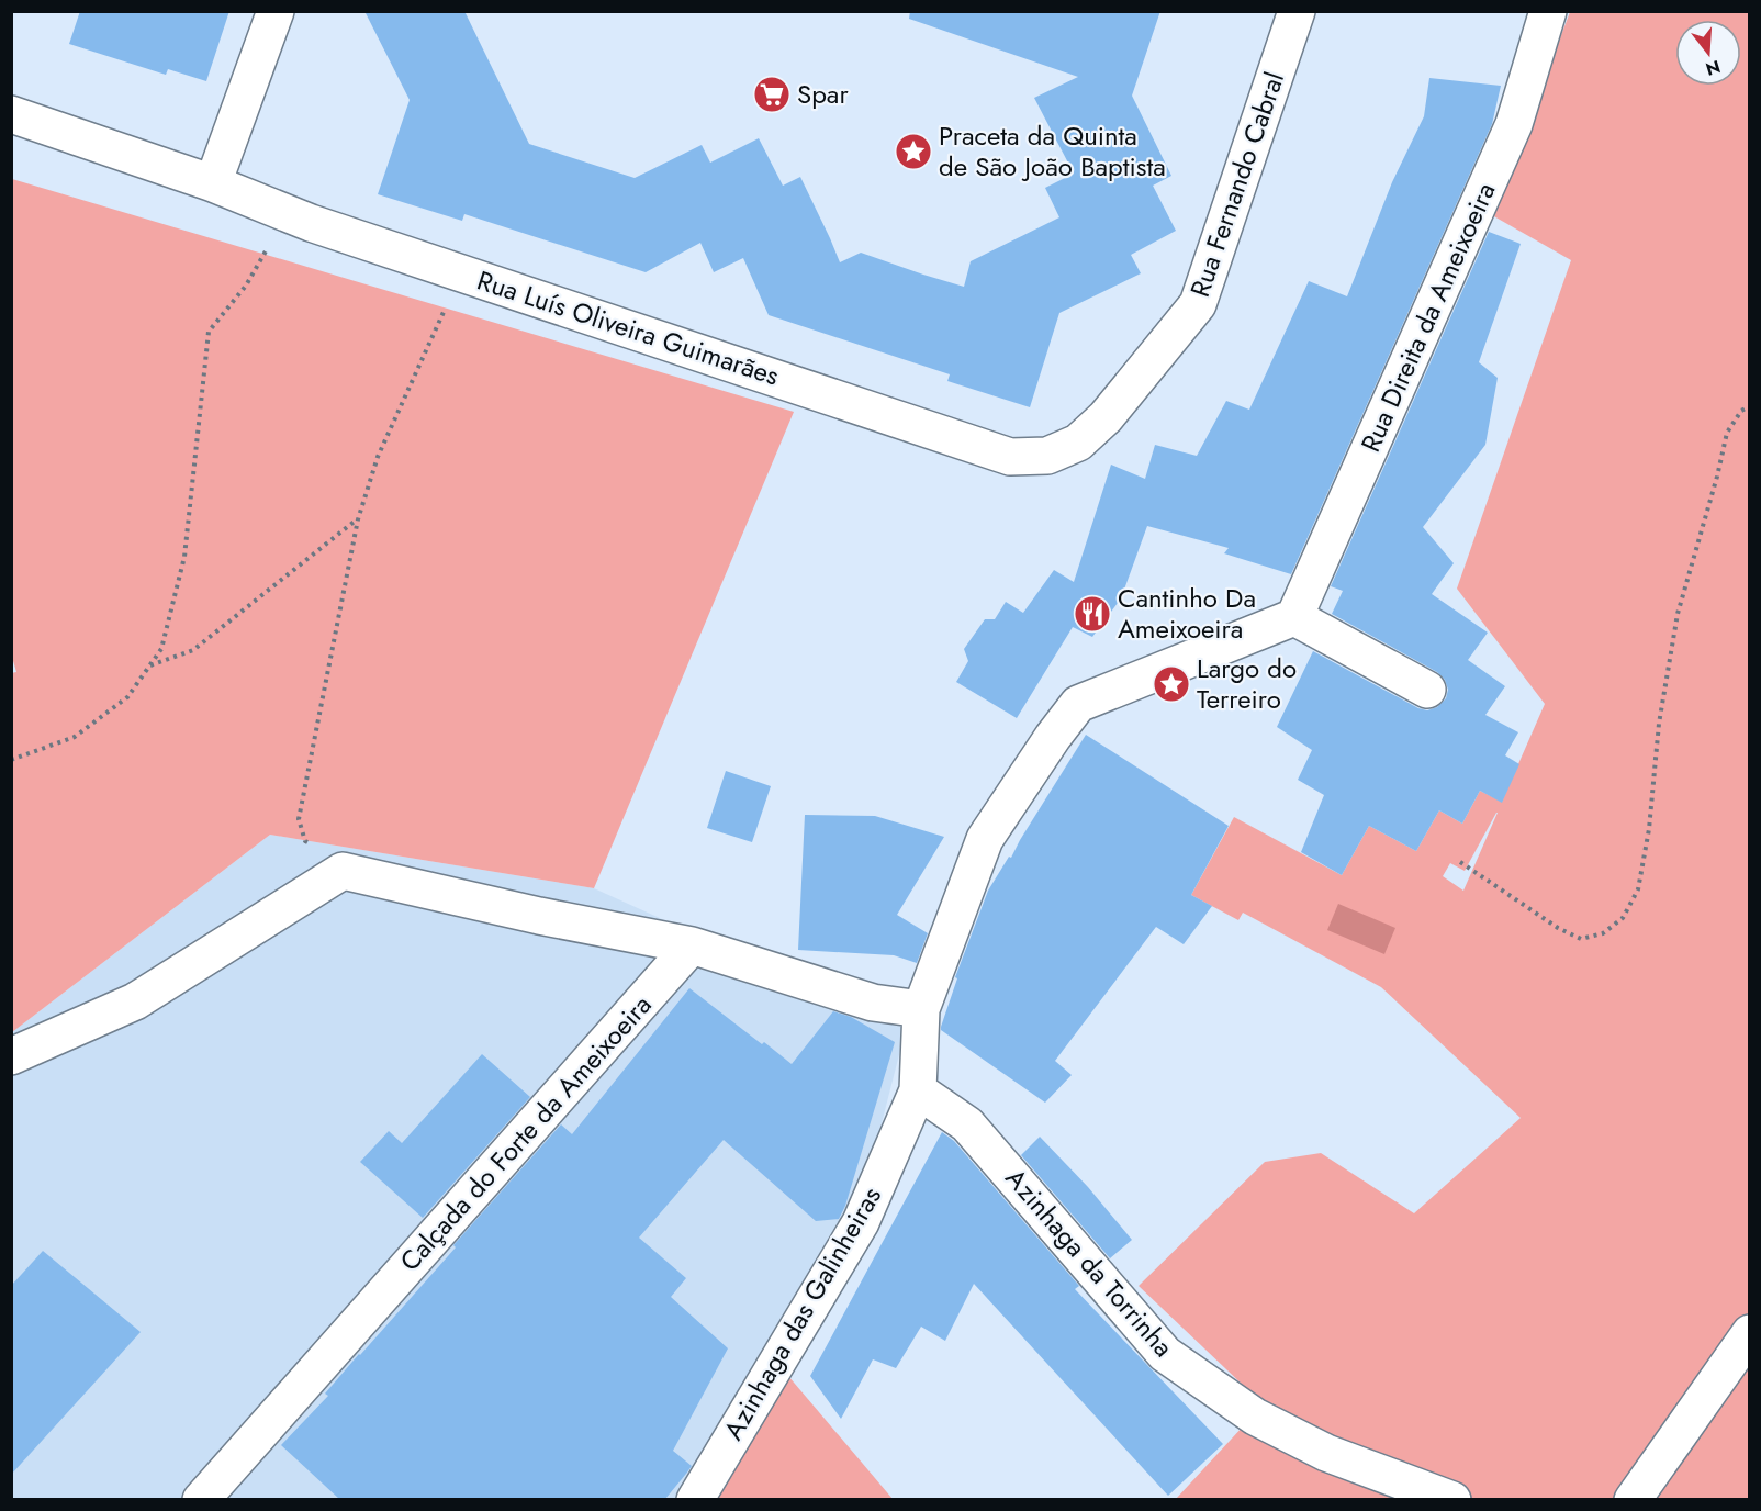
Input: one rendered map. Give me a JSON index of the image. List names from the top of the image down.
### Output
{
  "streets": {
    "street": [
      "Rua Fernando Cabral",
      "Rua Direita da Ameixoeira",
      "Rua Luís Oliveira Guimarães",
      "Calçada do Forte da Ameixoeira",
      "Azinhaga da Torrinha",
      "Azinhaga das Galinheiras"
    ]
  },
  "crossings": [
    ["Rua Fernando Cabral", "Rua Luís Oliveira Guimarães"],
    ["Azinhaga da Torrinha", "Azinhaga das Galinheiras"]
  ],
  "places": {
    "supermarket": ["Spar"],
    "place": ["Praceta da Quinta de São João Baptista", "Largo do Terreiro"],
    "restaurant": ["Cantinho Da Ameixoeira"]
  },
  "north": "bottom"
}
